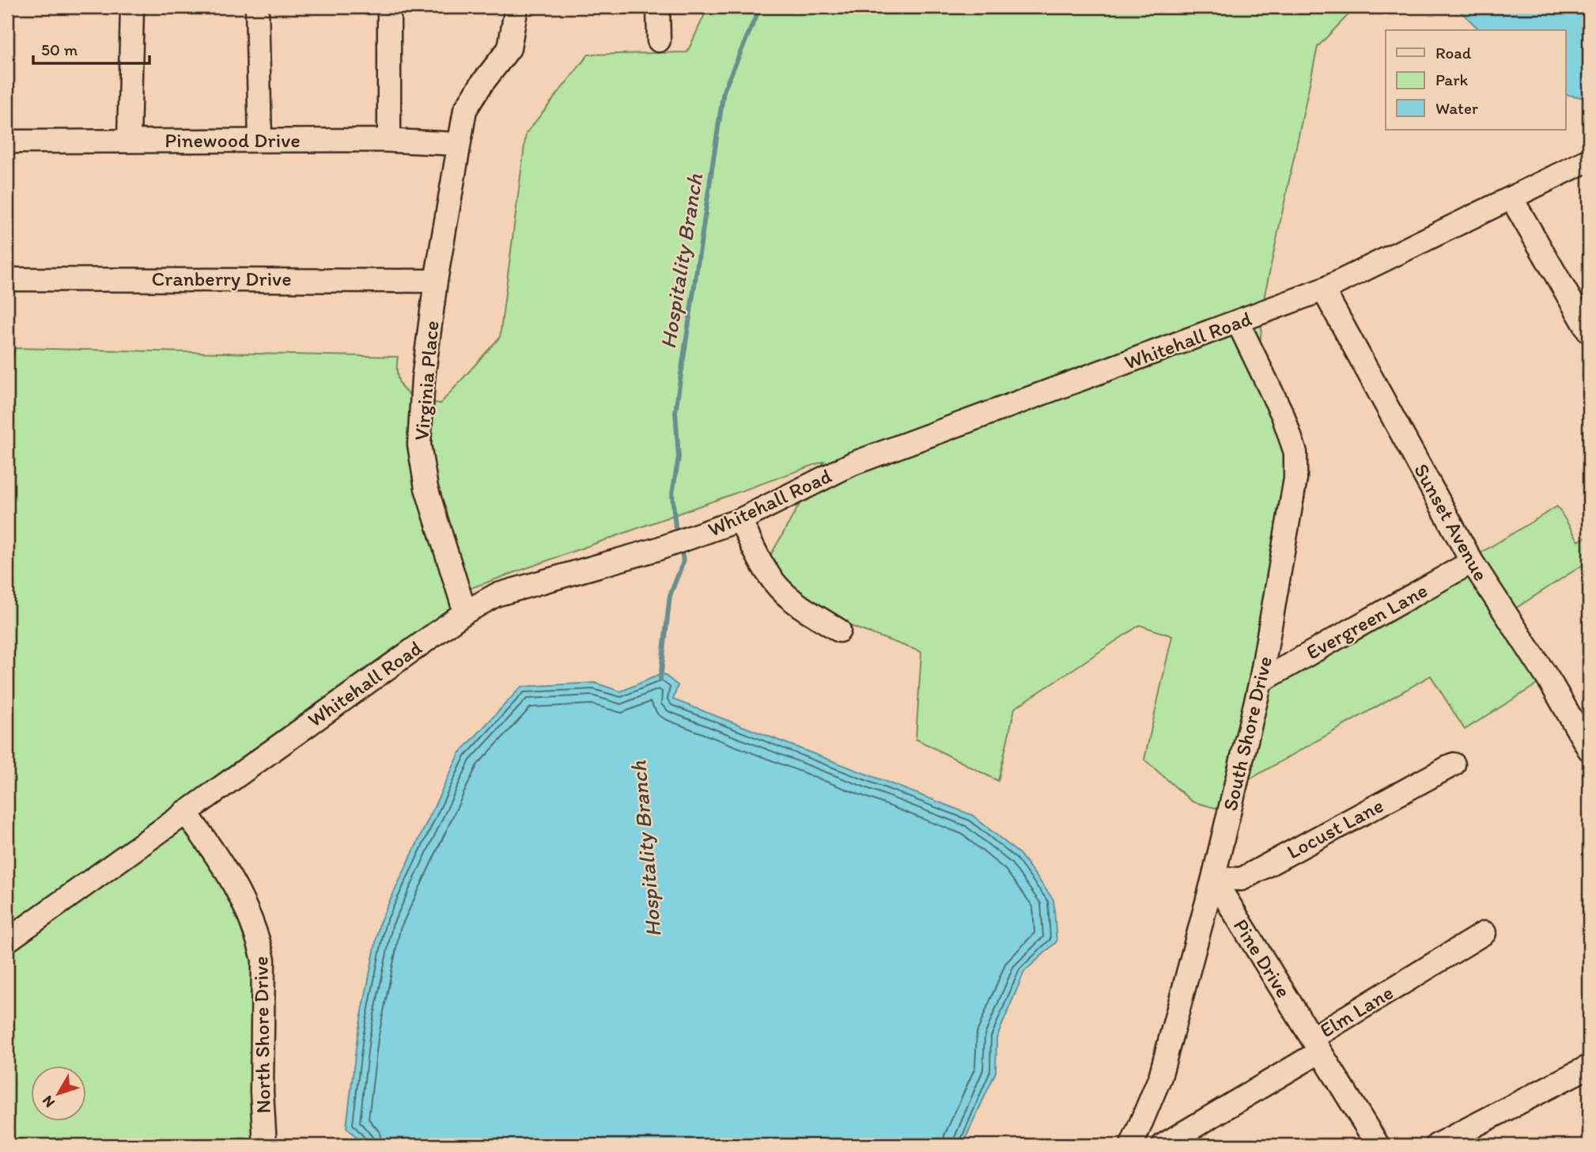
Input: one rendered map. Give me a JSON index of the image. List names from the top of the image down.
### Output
{
  "streets": {
    "street": [
      "Pinewood Drive",
      "Cranberry Drive",
      "Whitehall Road",
      "Virginia Place",
      "Sunset Avenue",
      "Evergreen Lane",
      "South Shore Drive",
      "Locust Lane",
      "Pine Drive",
      "Elm Lane",
      "North Shore Drive"
    ]
  },
  "crossings": [
    ["Pinewood Drive", "Virginia Place"],
    ["Cranberry Drive", "Virginia Place"],
    ["Whitehall Road", "Virginia Place"],
    ["Whitehall Road", "Sunset Avenue"],
    ["Whitehall Road", "South Shore Drive"],
    ["Whitehall Road", "North Shore Drive"],
    ["Sunset Avenue", "Evergreen Lane"],
    ["Evergreen Lane", "South Shore Drive"],
    ["South Shore Drive", "Locust Lane"],
    ["South Shore Drive", "Pine Drive"],
    ["Locust Lane", "Pine Drive"],
    ["Pine Drive", "Elm Lane"]
  ],
  "water": ["Hospitality Branch"],
  "legend": ["Road", "Park", "Water"],
  "scale_bar": "50 m",
  "north": "bottom left"
}
